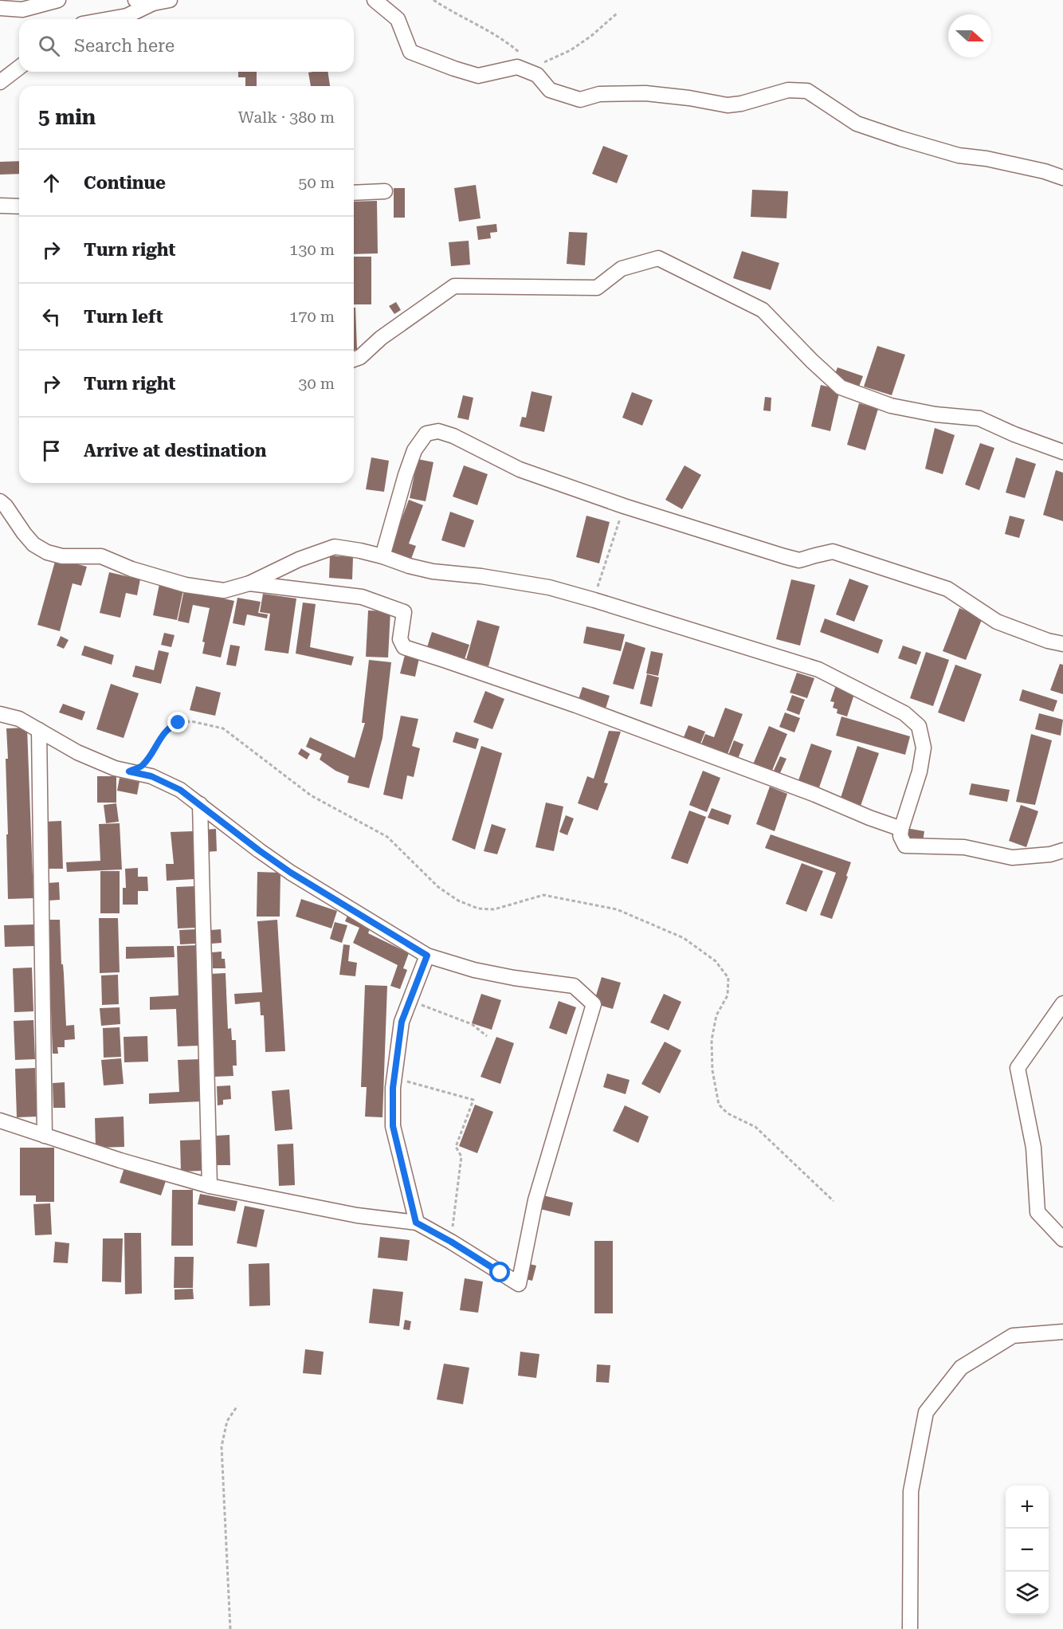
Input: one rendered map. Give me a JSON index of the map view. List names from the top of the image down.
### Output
{
  "north": "right",
  "page": {
    "search": "Search here",
    "heading": ["5 min", "Walk · 380 m"],
    "list": [
      ["Continue", "50 m"],
      ["Turn right", "130 m"],
      ["Turn left", "170 m"],
      ["Turn right", "30 m"],
      "Arrive at destination"
    ],
    "map_buttons": ["+", "−"]
  }
}
